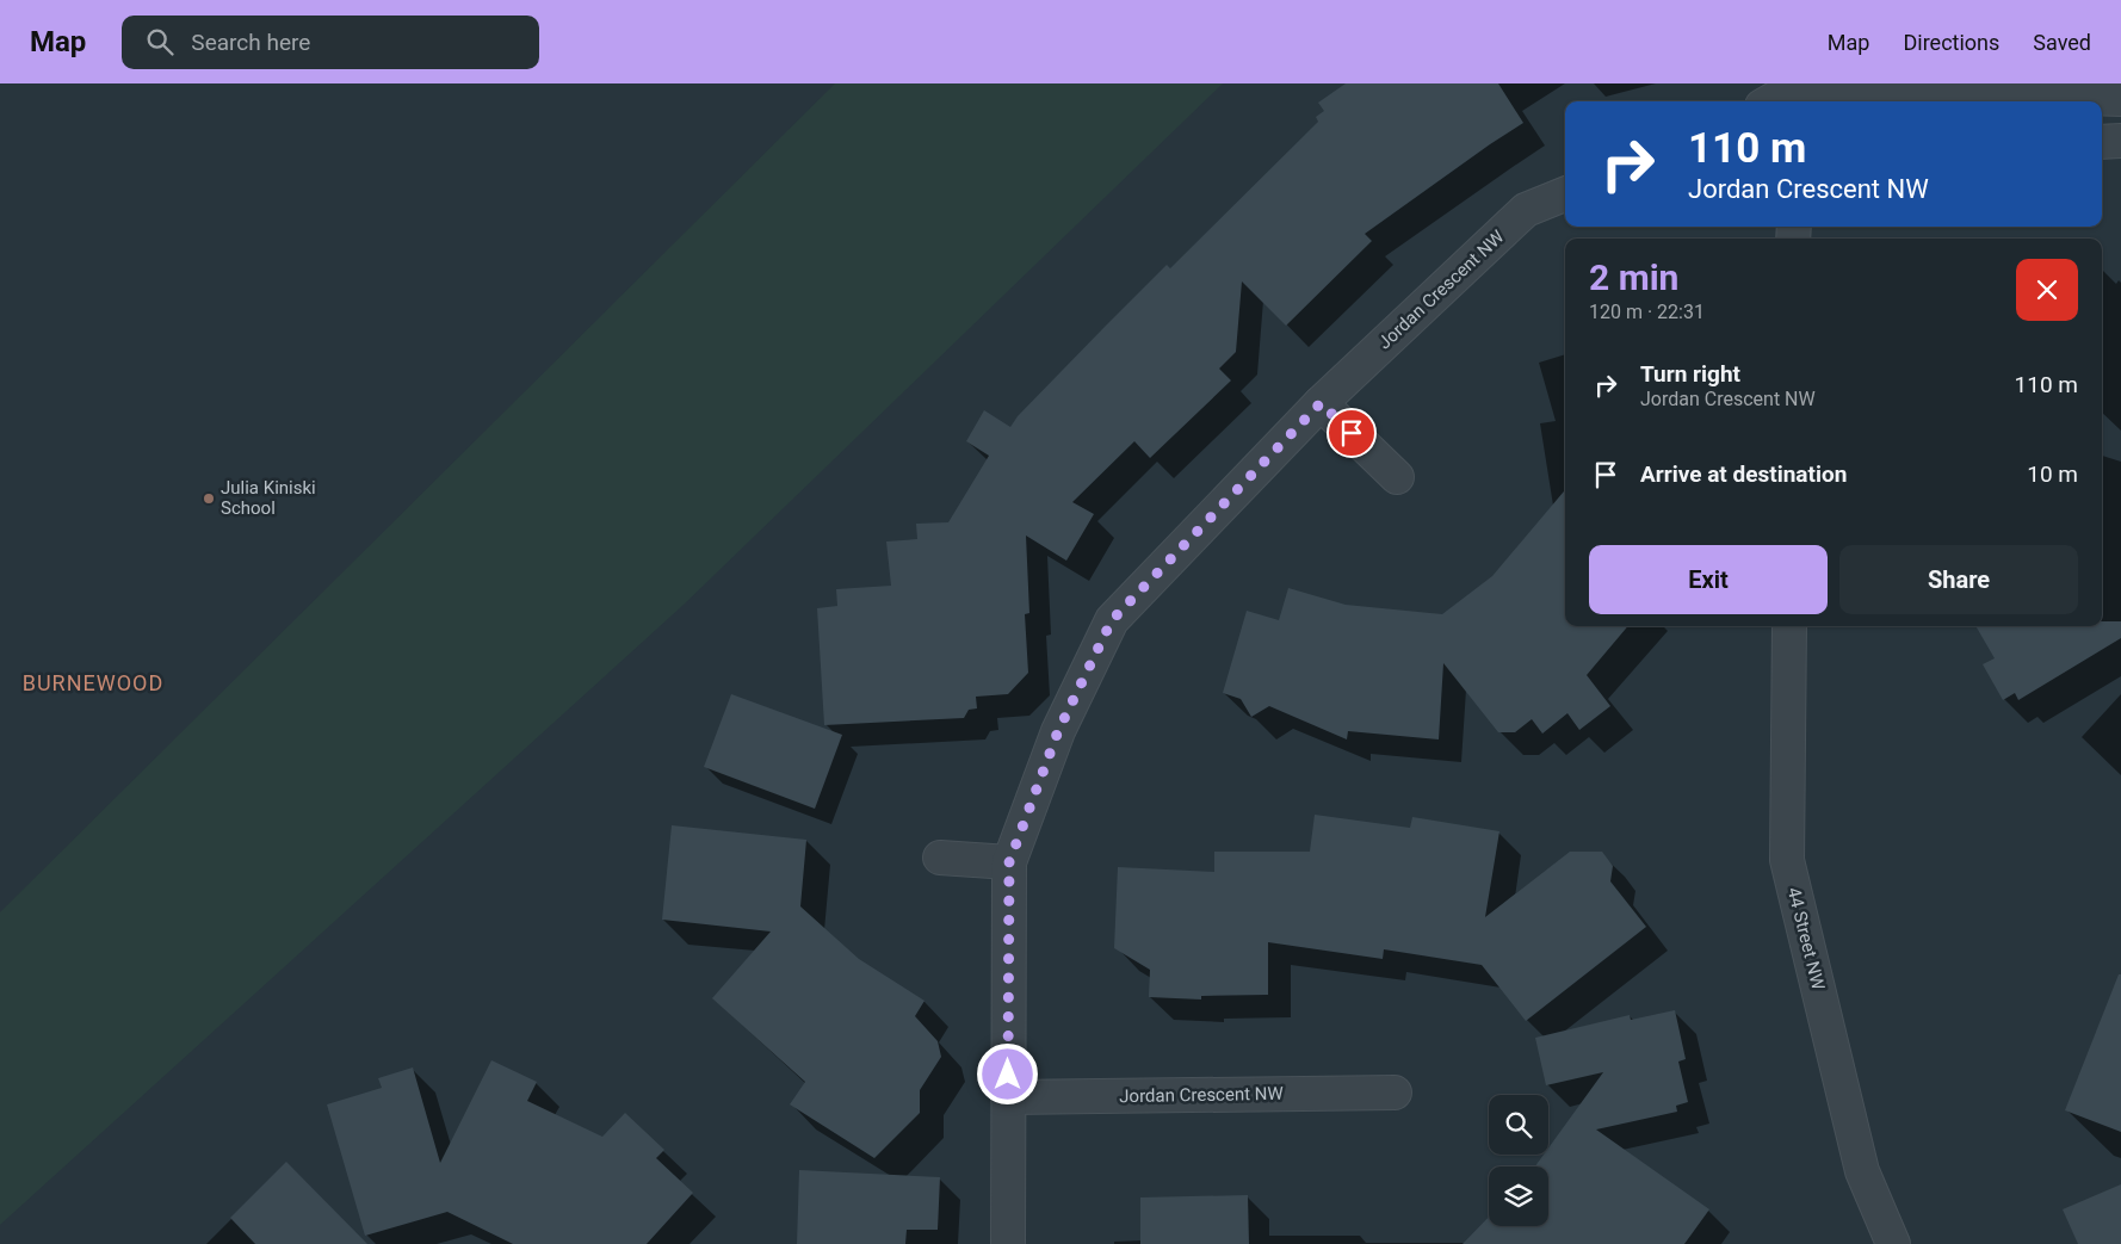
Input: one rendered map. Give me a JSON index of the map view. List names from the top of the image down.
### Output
{
  "streets": {
    "street": ["Jordan Crescent NW", "44 Street NW"]
  },
  "districts": ["BURNEWOOD"],
  "places": ["Julia Kiniski School"],
  "page": {
    "header": "Map",
    "search": "Search here",
    "nav": ["Map", "Directions", "Saved"],
    "turn": ["110 m", "Jordan Crescent NW"],
    "heading": ["2 min", "120 m · 22:31"],
    "list": [
      {
        "name": "Turn right",
        "note": "Jordan Crescent NW",
        "value": "110 m"
      },
      {
        "name": "Arrive at destination",
        "value": "10 m"
      }
    ],
    "buttons": ["Exit", "Share"]
  }
}
